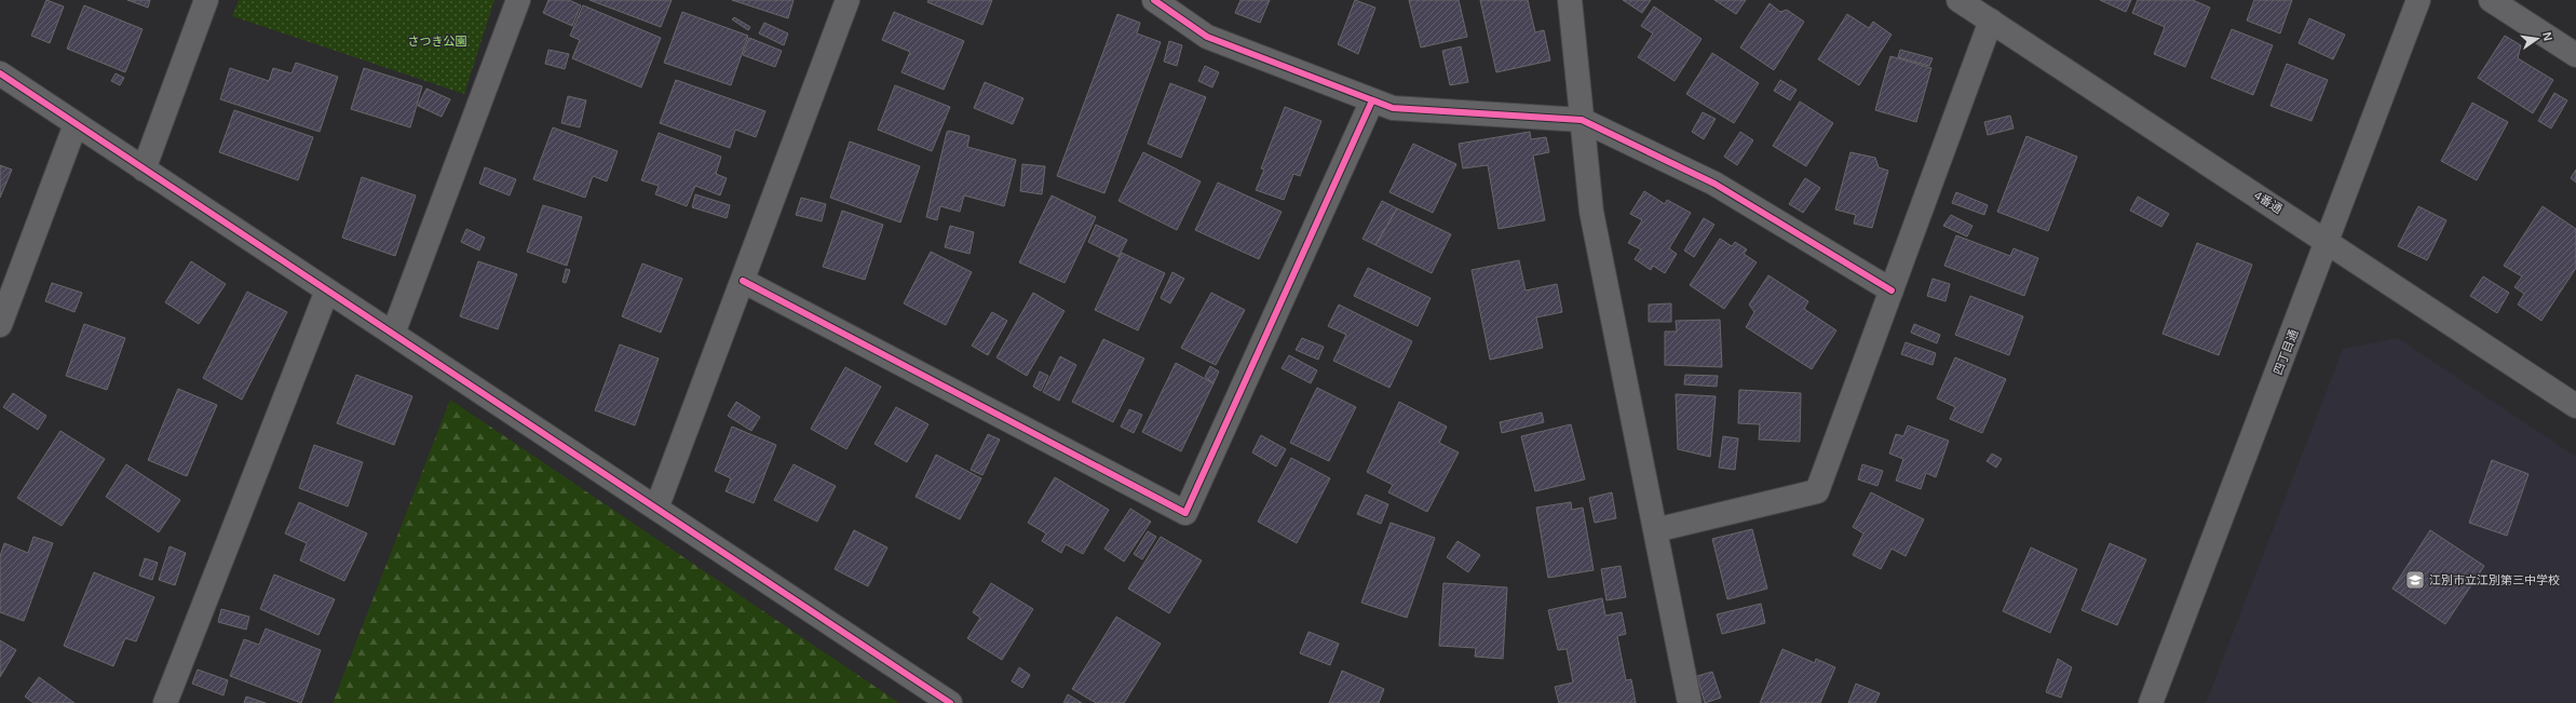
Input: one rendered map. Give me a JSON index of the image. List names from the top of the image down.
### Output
{
  "streets": {
    "street": ["4番通", "四丁目通"]
  },
  "crossings": [
    ["4番通", "四丁目通"]
  ],
  "parks": ["さつき公園"],
  "places": {
    "school or university": ["江別市立江別第三中学校"]
  },
  "north": "right"
}
